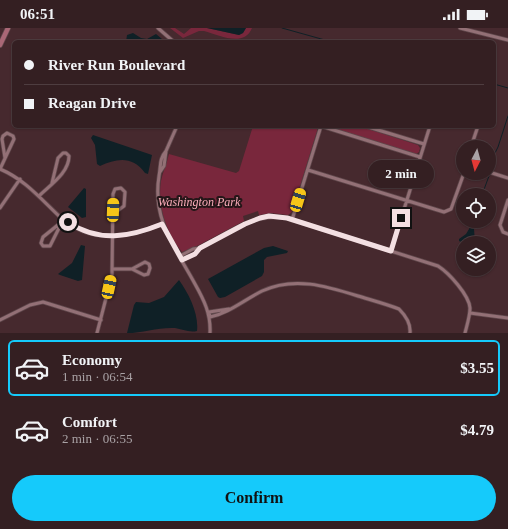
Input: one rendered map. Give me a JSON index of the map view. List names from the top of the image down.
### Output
{
  "parks": ["Washington Park"],
  "north": "bottom",
  "page": {
    "status": "06:51",
    "banner": ["River Run Boulevard", "Reagan Drive"],
    "bubble": "2 min",
    "list": [
      {
        "name": "Economy",
        "note": "1 min · 06:54",
        "value": "$3.55"
      },
      {
        "name": "Comfort",
        "note": "2 min · 06:55",
        "value": "$4.79"
      }
    ],
    "buttons": "Confirm"
  }
}
